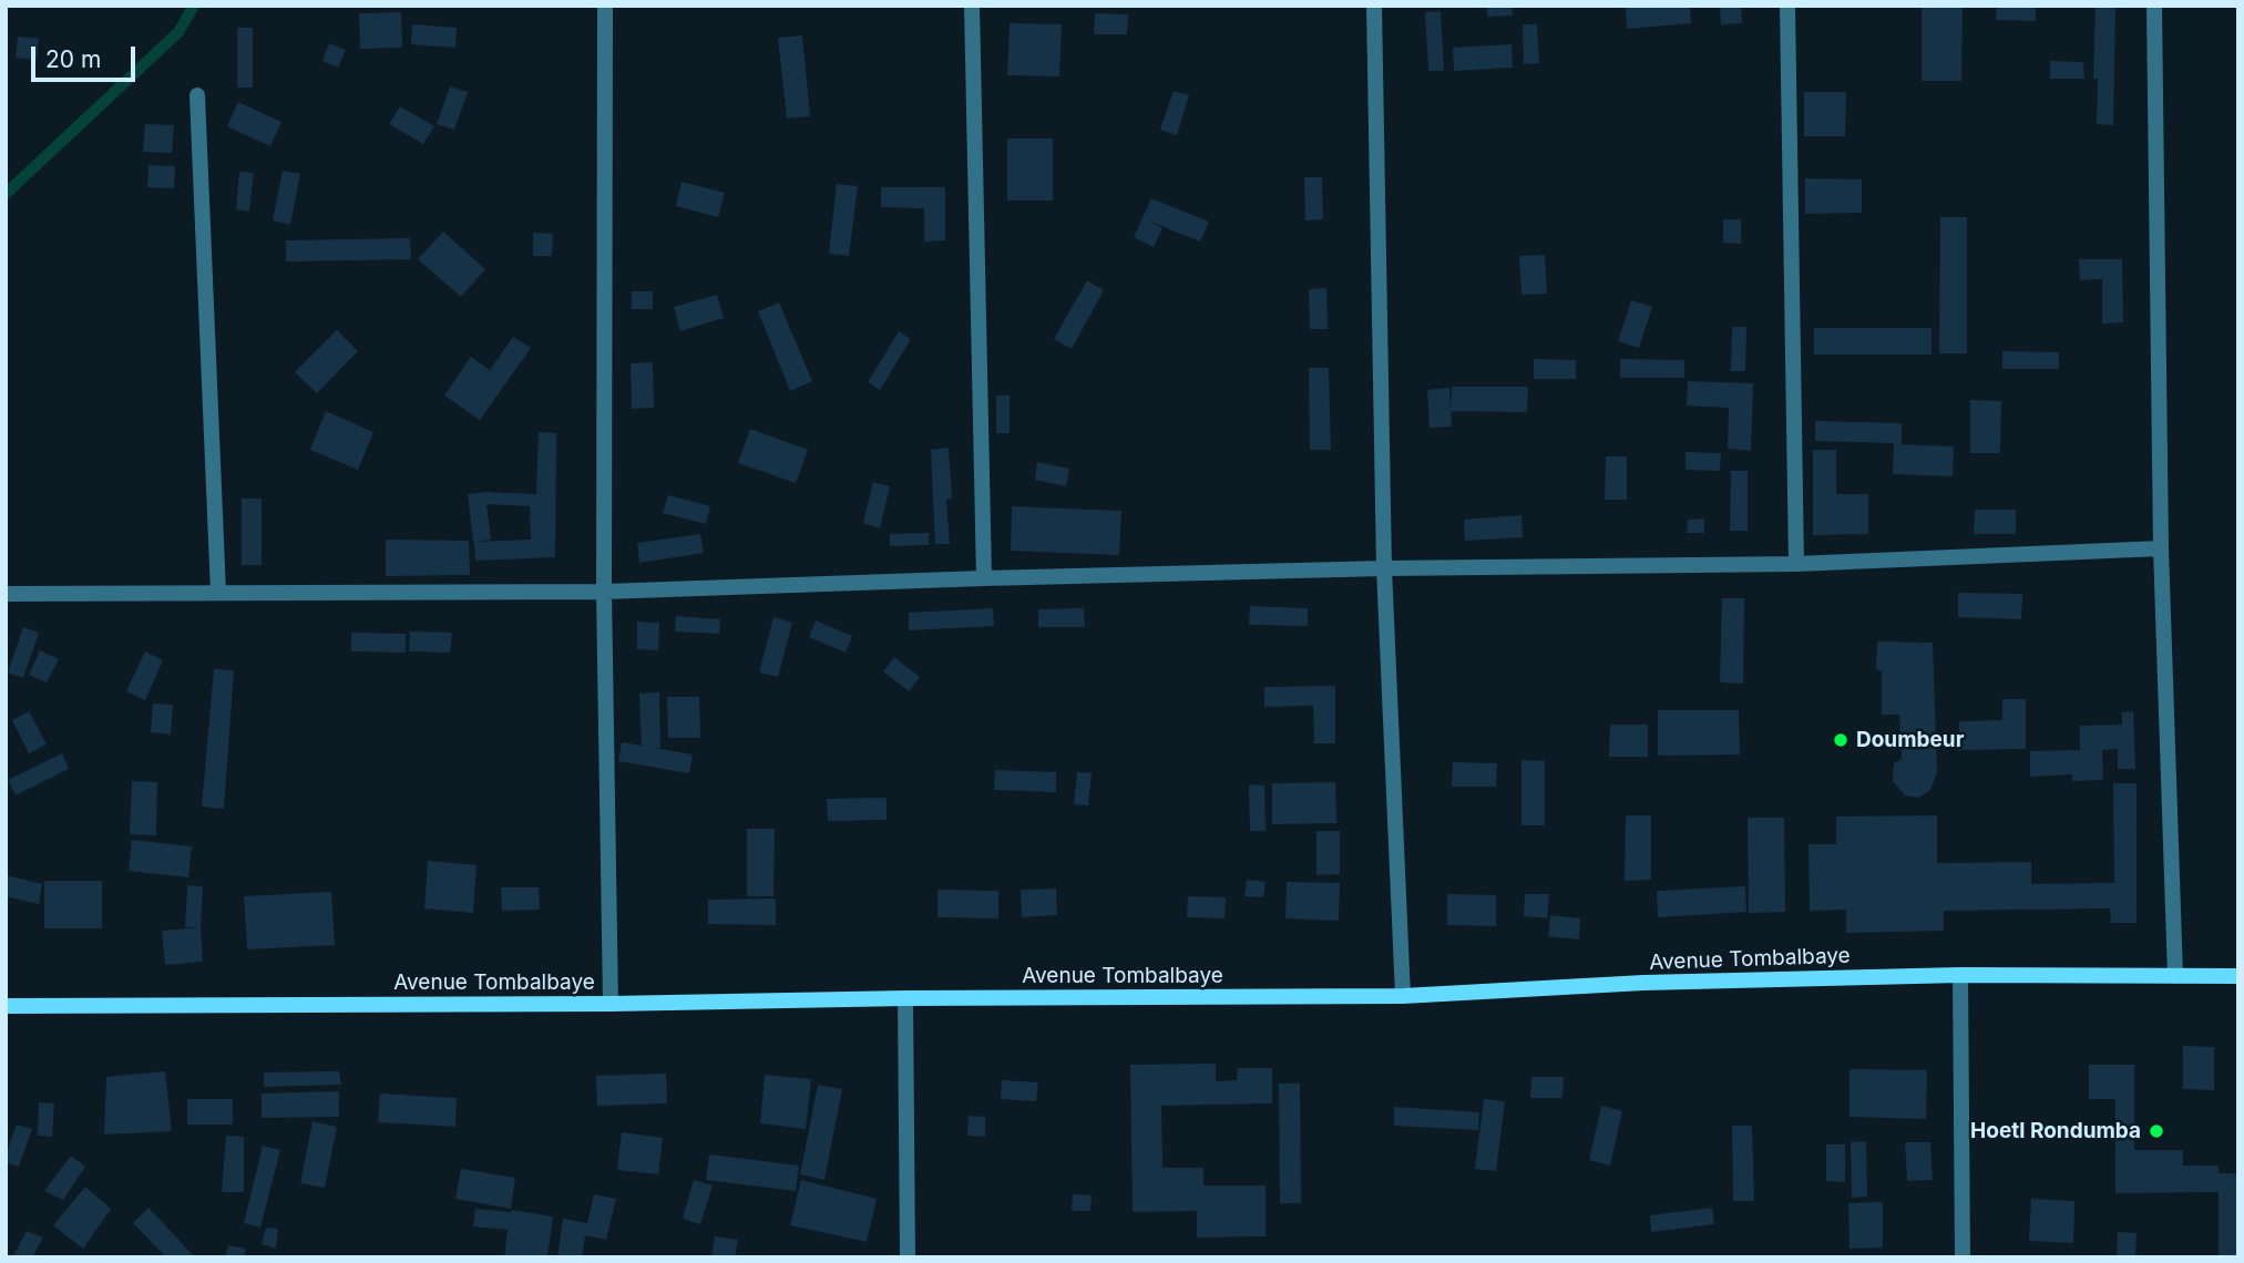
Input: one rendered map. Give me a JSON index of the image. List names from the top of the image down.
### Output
{
  "streets": {
    "main road": ["Avenue Tombalbaye"]
  },
  "places": ["Doumbeur", "Hoetl Rondumba"],
  "scale_bar": "20 m"
}
